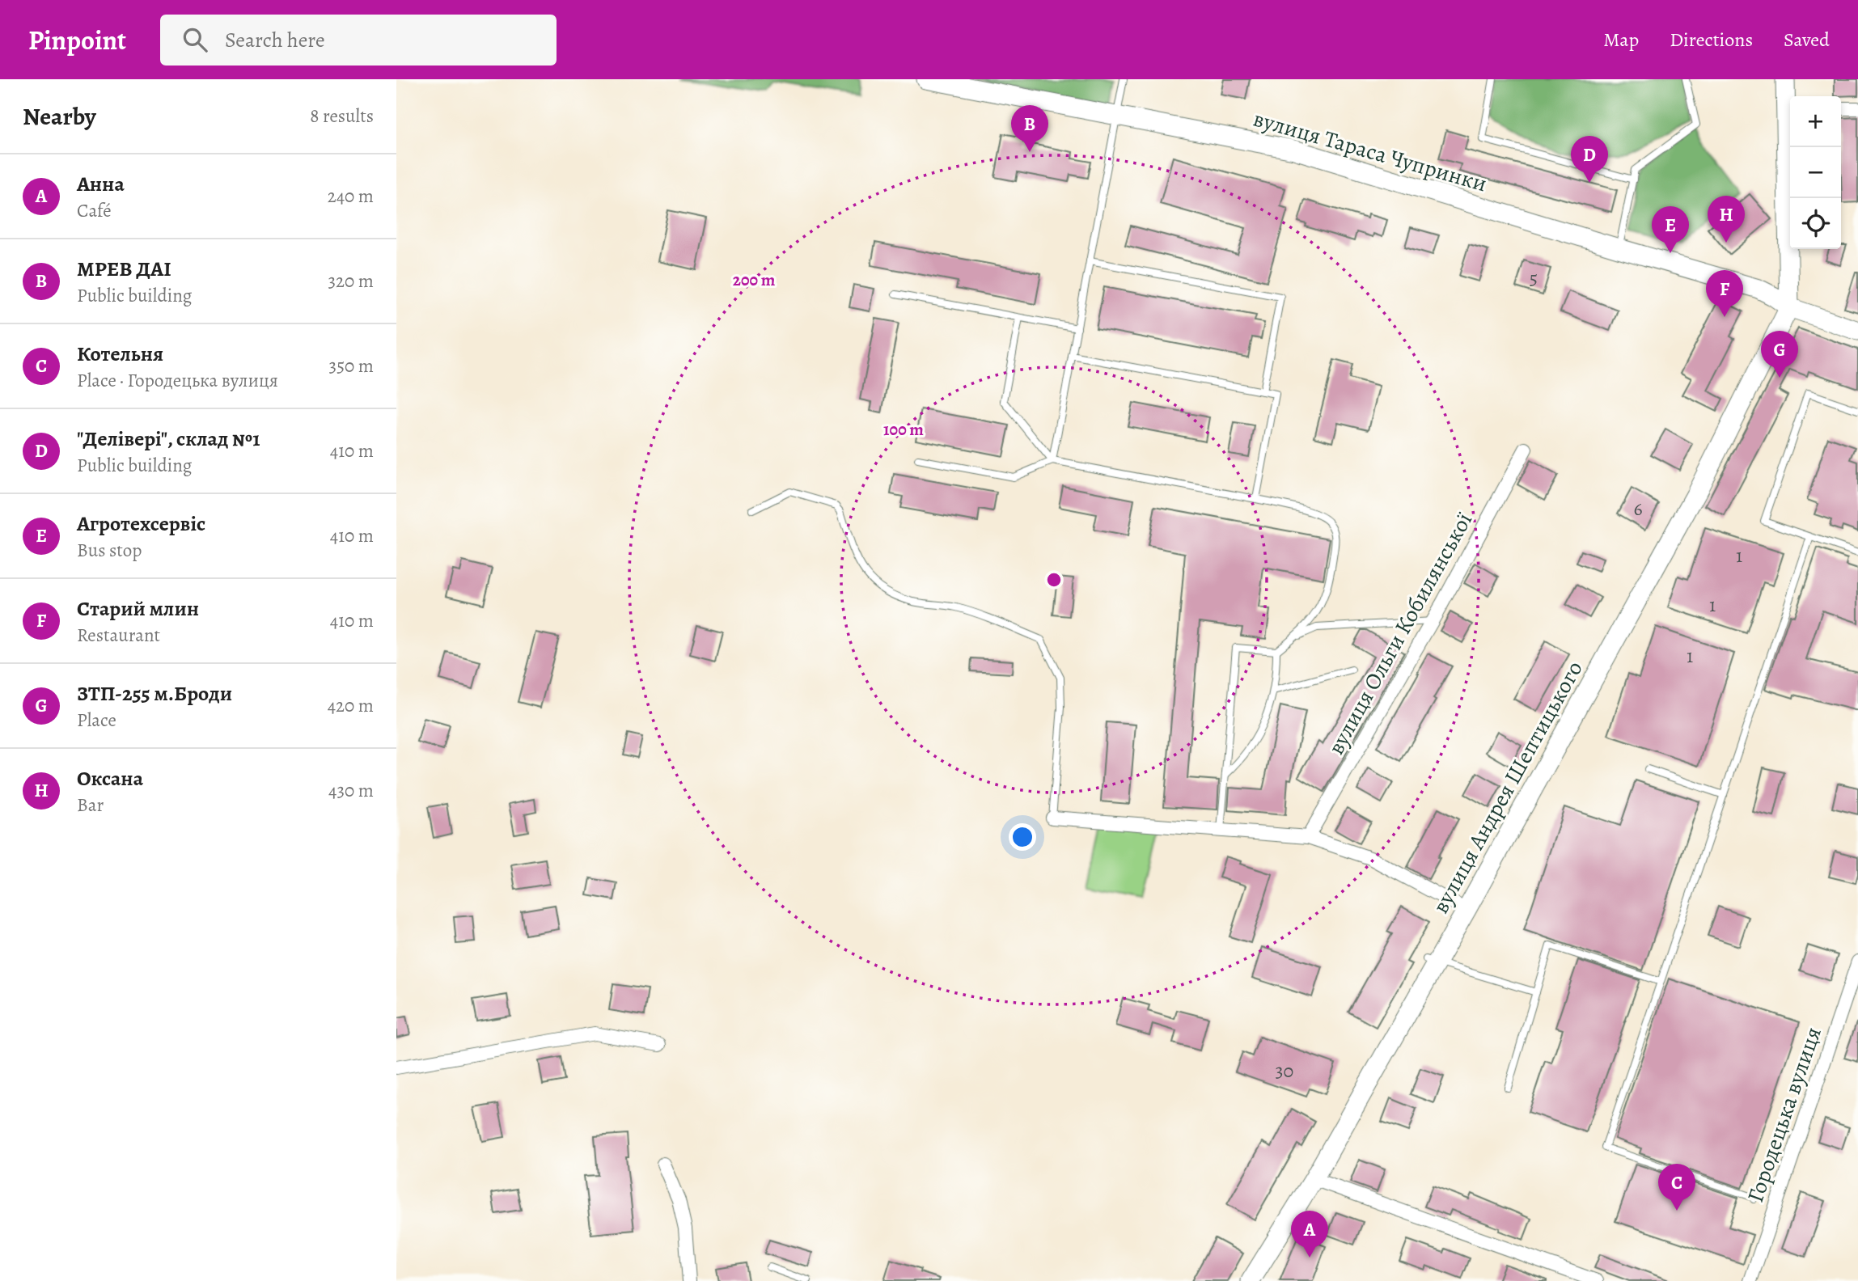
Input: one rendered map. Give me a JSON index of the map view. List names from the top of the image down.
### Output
{
  "streets": {
    "main road": ["вулиця Тараса Чупринки", "вулиця Андрея Шептицького"],
    "street": ["вулиця Ольги Кобилянської", "Городецька вулиця"]
  },
  "crossings": [
    ["вулиця Тараса Чупринки", "вулиця Андрея Шептицького"]
  ],
  "house_numbers": [
    "5",
    "6",
    "1",
    "1",
    "1",
    "30"
  ],
  "page": {
    "header": "Pinpoint",
    "search": "Search here",
    "nav": ["Map", "Directions", "Saved"],
    "heading": ["Nearby", "8 results"],
    "map_buttons": ["+", "−"],
    "pins": [
      "B",
      "D",
      "H",
      "E",
      "F",
      "G",
      "C",
      "A"
    ],
    "list": [
      {
        "mark": "A",
        "name": "Анна",
        "note": "Café",
        "value": "240 m"
      },
      {
        "mark": "B",
        "name": "МРЕВ ДАІ",
        "note": "Public building",
        "value": "320 m"
      },
      {
        "mark": "C",
        "name": "Котельня",
        "note": "Place · Городецька вулиця",
        "value": "350 m"
      },
      {
        "mark": "D",
        "name": "\"Делівері\", склад №1",
        "note": "Public building",
        "value": "410 m"
      },
      {
        "mark": "E",
        "name": "Агротехсервіс",
        "note": "Bus stop",
        "value": "410 m"
      },
      {
        "mark": "F",
        "name": "Старий млин",
        "note": "Restaurant",
        "value": "410 m"
      },
      {
        "mark": "G",
        "name": "ЗТП-255 м.Броди",
        "note": "Place",
        "value": "420 m"
      },
      {
        "mark": "H",
        "name": "Оксана",
        "note": "Bar",
        "value": "430 m"
      }
    ]
  },
  "rings": ["200 m", "100 m"]
}
